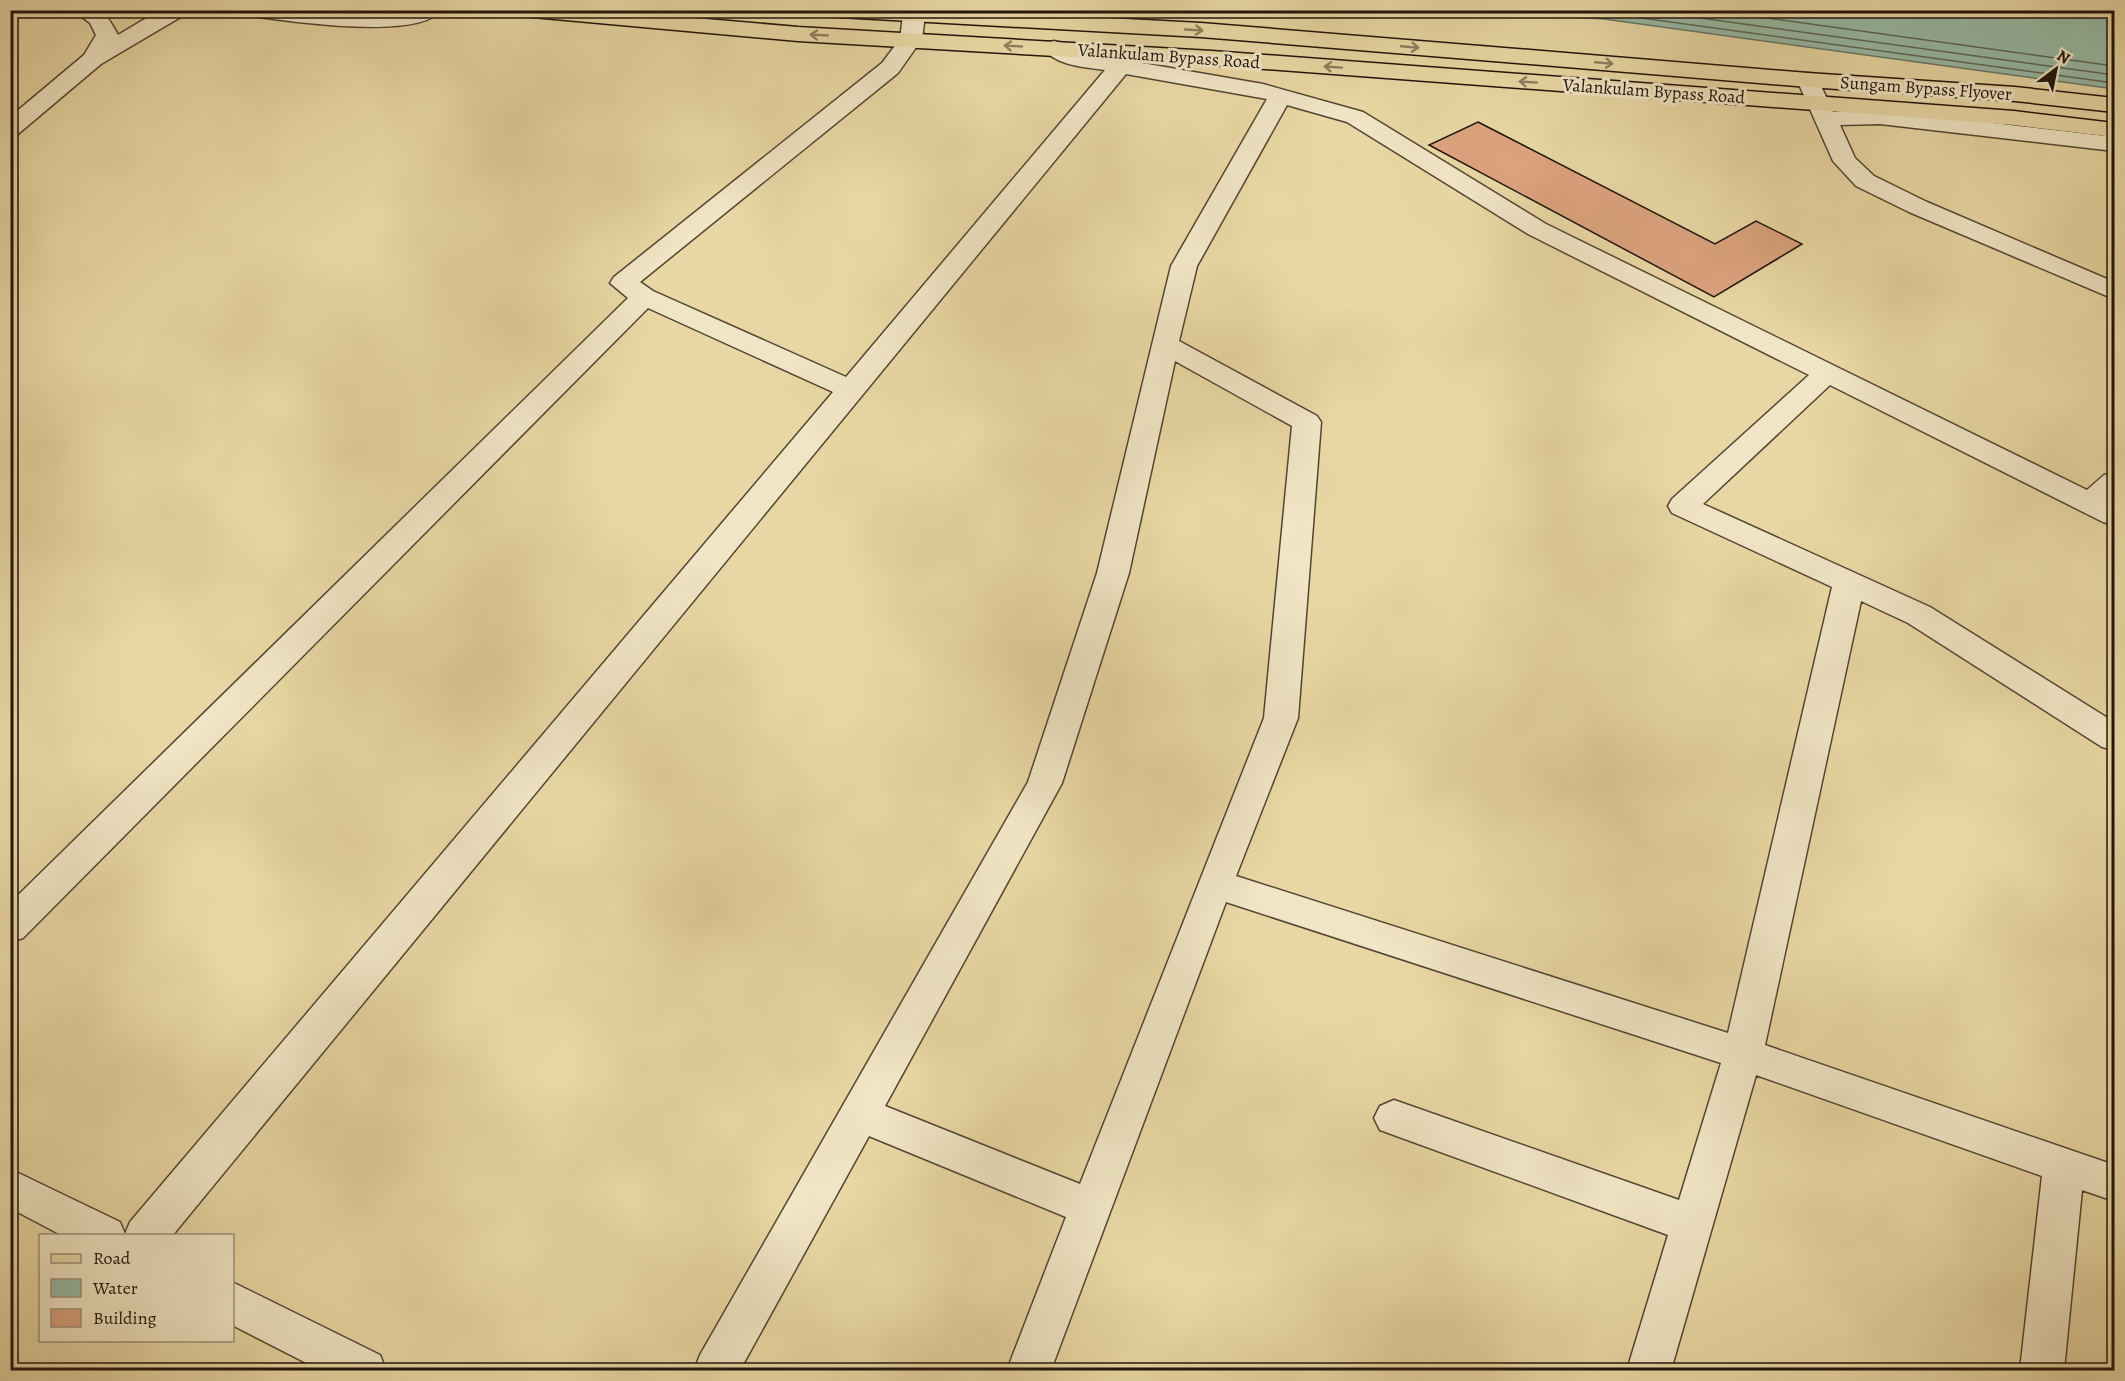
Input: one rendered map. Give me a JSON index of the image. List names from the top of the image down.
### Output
{
  "streets": {
    "main road": ["Valankulam Bypass Road", "Sungam Bypass Flyover"]
  },
  "crossings": [
    ["Valankulam Bypass Road", "Sungam Bypass Flyover"]
  ],
  "legend": ["Road", "Water", "Building"],
  "north": "top right"
}
